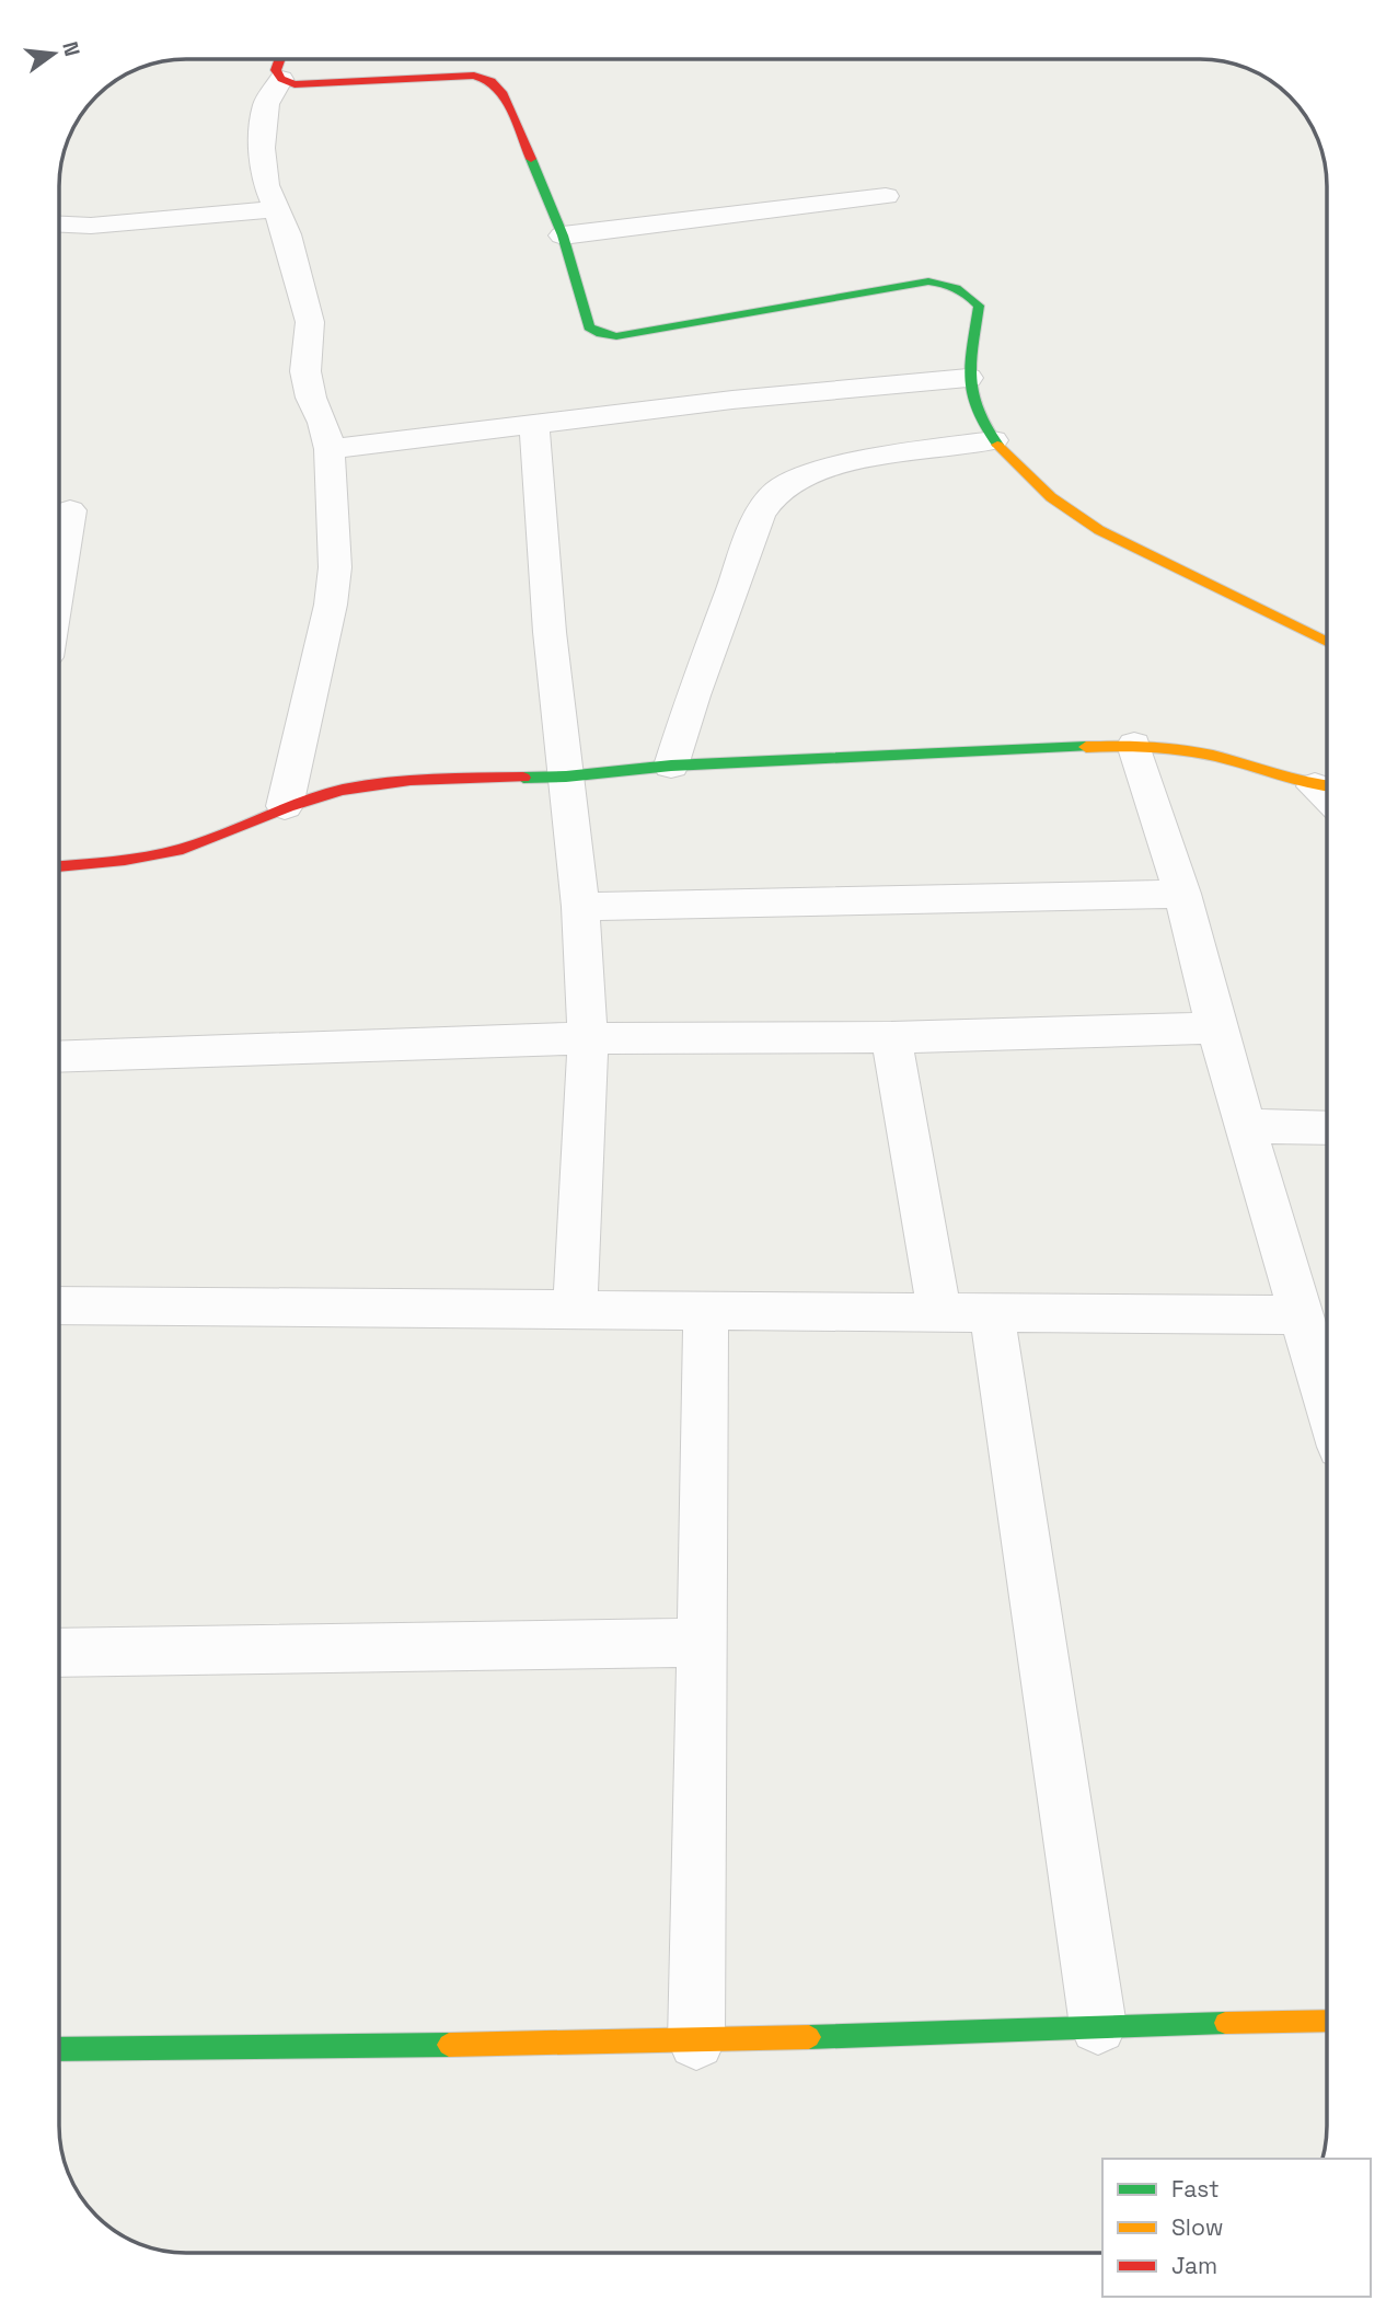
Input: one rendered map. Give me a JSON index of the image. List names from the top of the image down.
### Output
{
  "legend": ["Fast", "Slow", "Jam"],
  "north": "right"
}
